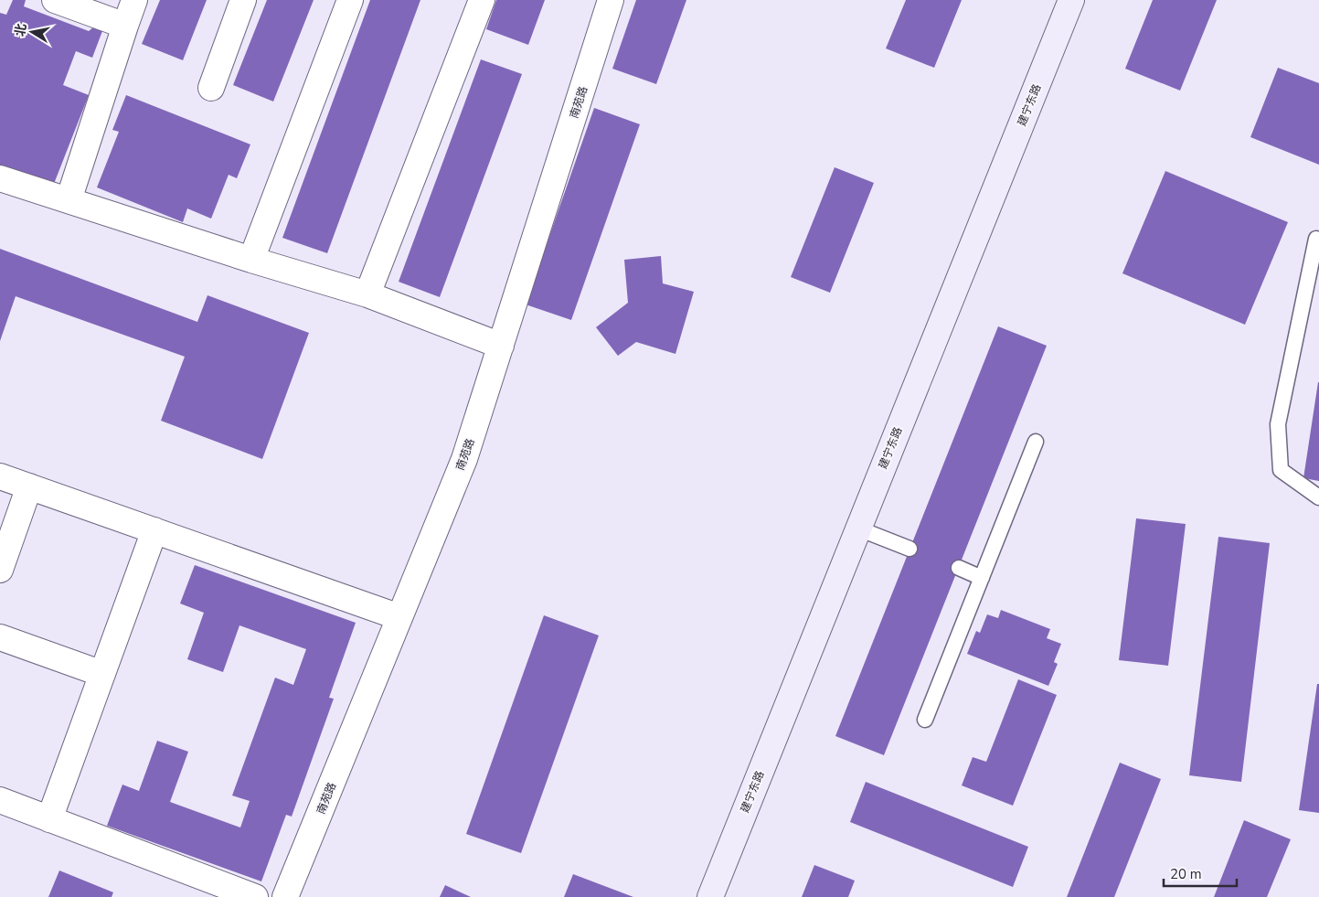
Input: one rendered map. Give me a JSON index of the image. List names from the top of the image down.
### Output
{
  "streets": {
    "main road": ["建宁东路"],
    "street": ["南苑路"]
  },
  "scale_bar": "20 m",
  "north": "left"
}
